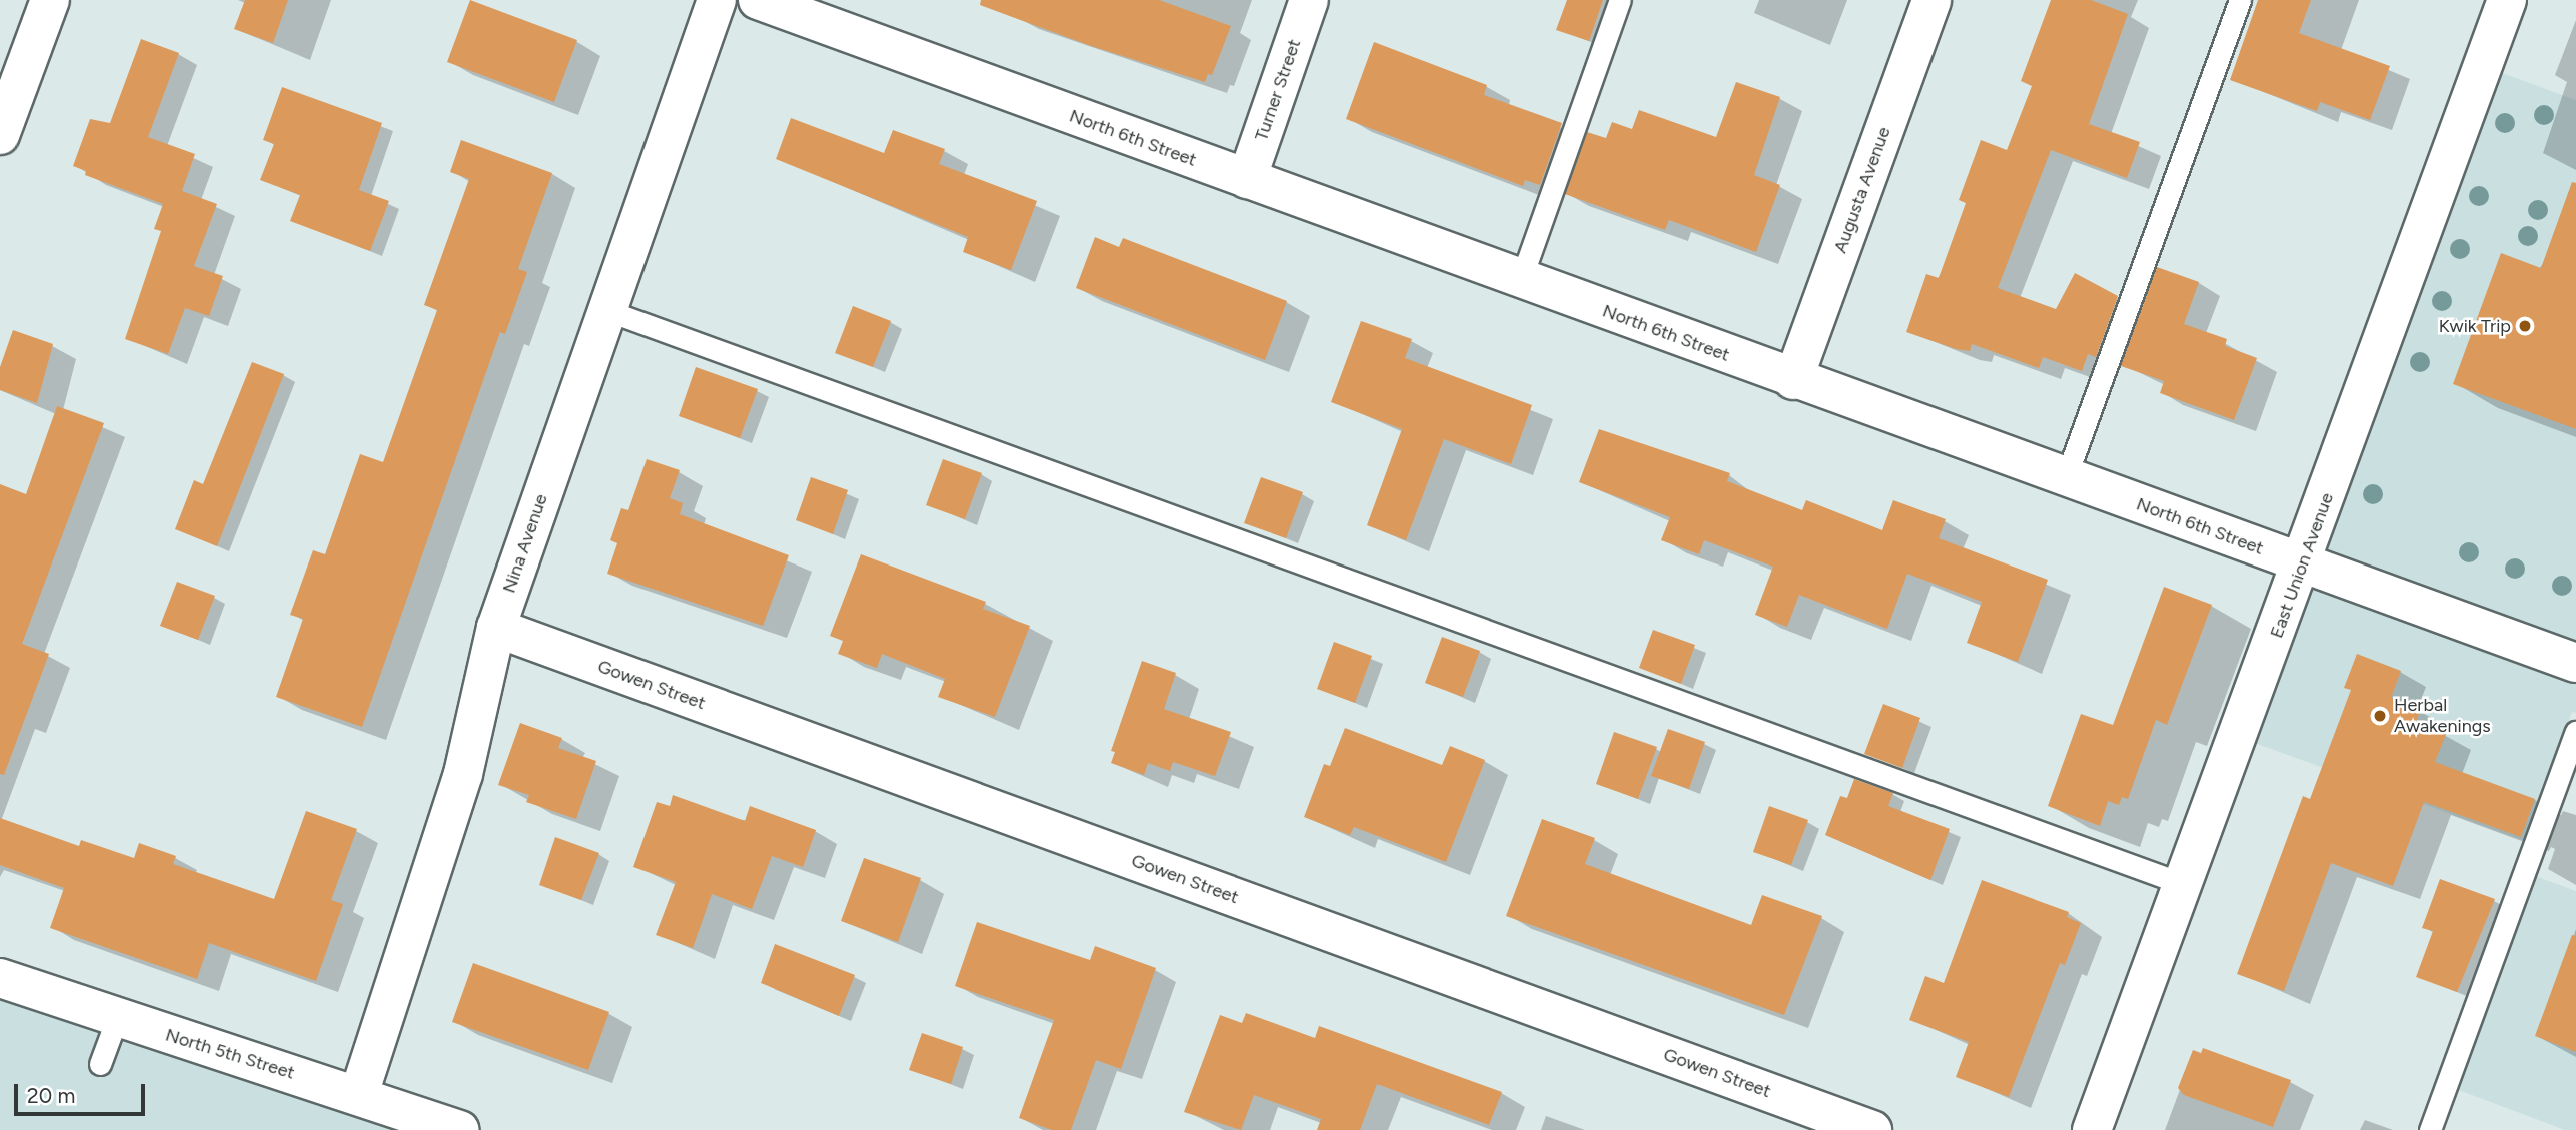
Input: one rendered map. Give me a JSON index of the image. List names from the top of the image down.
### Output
{
  "streets": {
    "street": [
      "Turner Street",
      "North 6th Street",
      "Augusta Avenue",
      "Nina Avenue",
      "East Union Avenue",
      "Gowen Street",
      "North 5th Street"
    ]
  },
  "crossings": [
    ["Turner Street", "North 6th Street"],
    ["North 6th Street", "Augusta Avenue"],
    ["North 6th Street", "East Union Avenue"],
    ["Nina Avenue", "Gowen Street"],
    ["Nina Avenue", "North 5th Street"]
  ],
  "places": ["Kwik Trip", "Herbal Awakenings"],
  "scale_bar": "20 m"
}
